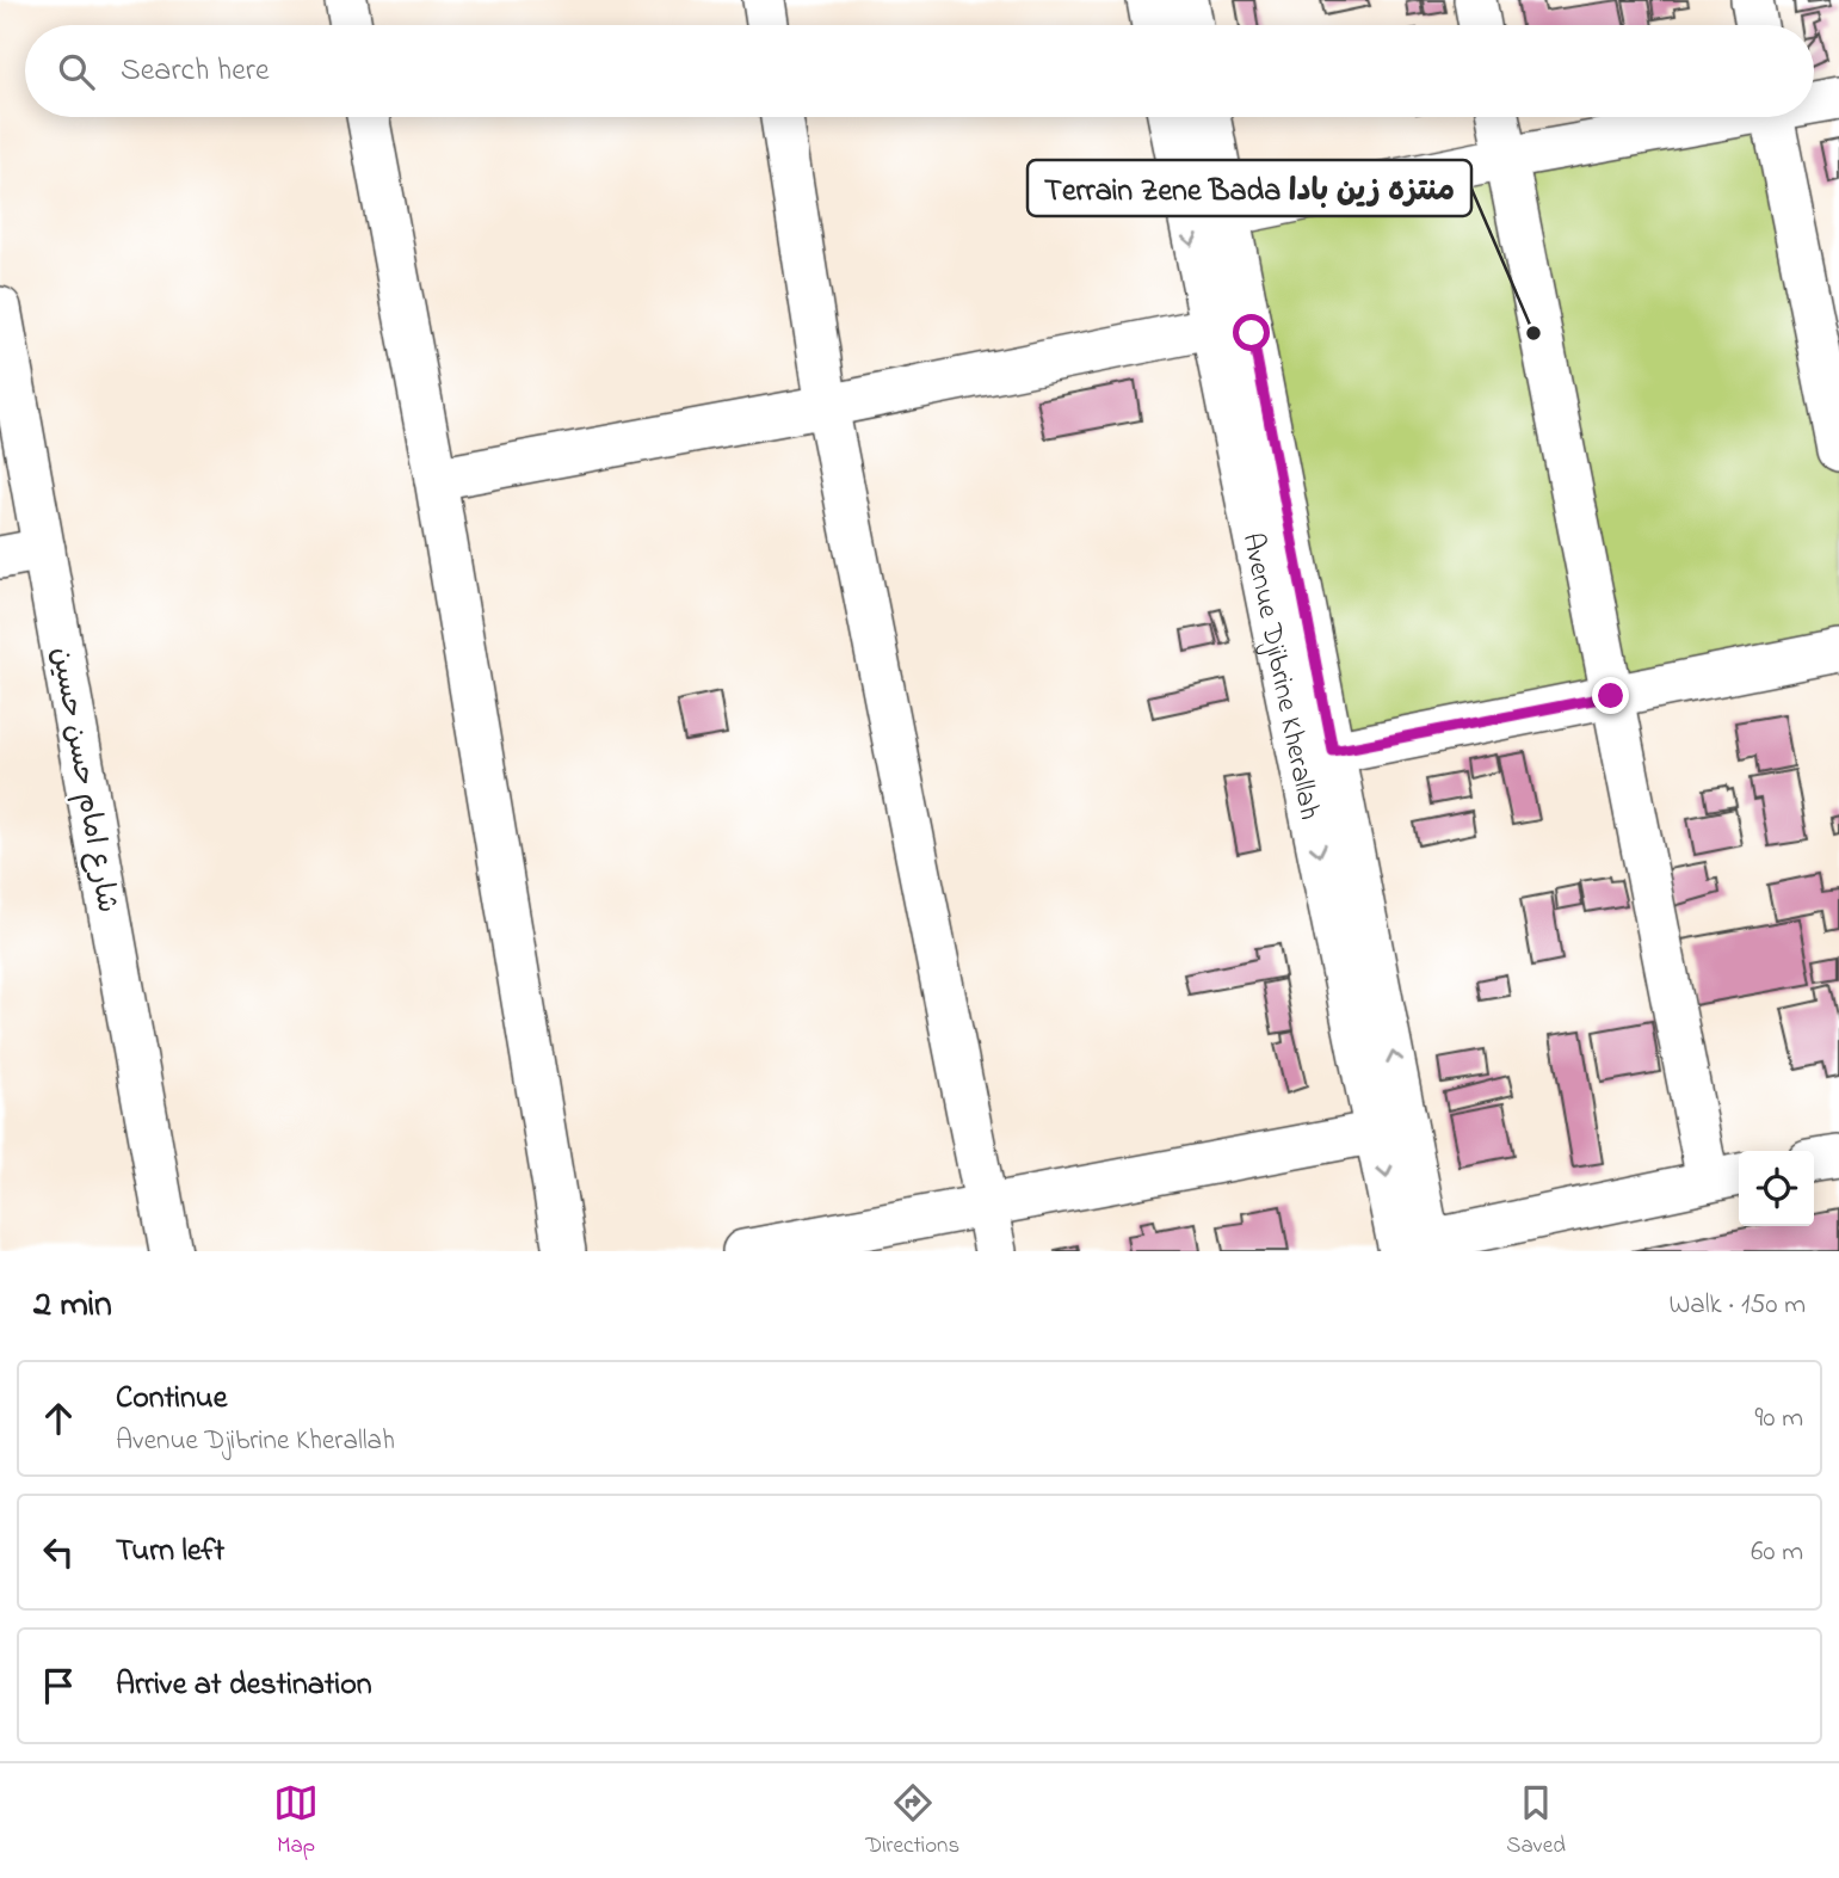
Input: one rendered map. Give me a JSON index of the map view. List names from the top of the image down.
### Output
{
  "streets": {
    "street": ["Avenue Djibrine Kherallah", "شارع امام حسن حسين"]
  },
  "places": ["Terrain Zene Bada منتزه زين بادا"],
  "page": {
    "search": "Search here",
    "heading": ["2 min", "Walk · 150 m"],
    "list": [
      ["Continue", "Avenue Djibrine Kherallah", "90 m"],
      ["Turn left", "60 m"],
      "Arrive at destination"
    ],
    "nav": ["Map", "Directions", "Saved"]
  }
}
